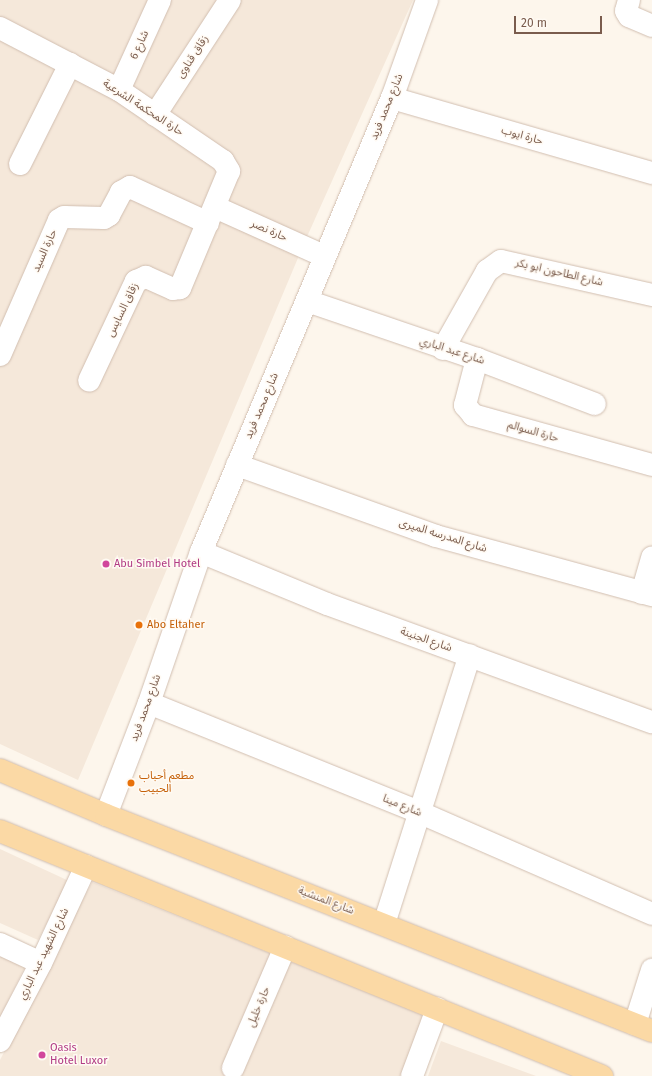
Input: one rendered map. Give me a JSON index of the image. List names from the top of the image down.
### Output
{
  "streets": {
    "main road": ["شارع المنشية"],
    "street": [
      "شارع 6",
      "زقاق قناوى",
      "شارع محمد فريد",
      "حارة المحكمة الشرعية",
      "حارة ايوب",
      "حارة نصر",
      "حارة السيد",
      "شارع الطاحون ابو بكر",
      "زقاق السايس",
      "شارع عبد الباري",
      "حارة السوالم",
      "شارع المدرسه الميرى",
      "شارع الجنينة",
      "شارع مينا",
      "شارع الشهيد عبد الباري",
      "حارة خليل"
    ]
  },
  "crossings": [
    ["شارع 6", "حارة المحكمة الشرعية"],
    ["زقاق قناوى", "حارة المحكمة الشرعية"],
    ["شارع محمد فريد", "حارة ايوب"],
    ["شارع محمد فريد", "حارة نصر"],
    ["شارع محمد فريد", "شارع عبد الباري"],
    ["شارع محمد فريد", "شارع المدرسه الميرى"],
    ["شارع محمد فريد", "شارع الجنينة"],
    ["شارع محمد فريد", "شارع مينا"],
    ["شارع محمد فريد", "شارع المنشية"],
    ["حارة المحكمة الشرعية", "حارة نصر"],
    ["حارة المحكمة الشرعية", "حارة السيد"],
    ["حارة المحكمة الشرعية", "زقاق السايس"],
    ["حارة نصر", "حارة السيد"],
    ["حارة نصر", "زقاق السايس"],
    ["حارة السيد", "زقاق السايس"],
    ["شارع الطاحون ابو بكر", "شارع عبد الباري"],
    ["شارع عبد الباري", "حارة السوالم"]
  ],
  "places": [
    "Abu Simbel Hotel",
    "Abo Eltaher",
    "مطعم أحباب الحبيب",
    "Oasis Hotel Luxor"
  ],
  "scale_bar": "20 m"
}
